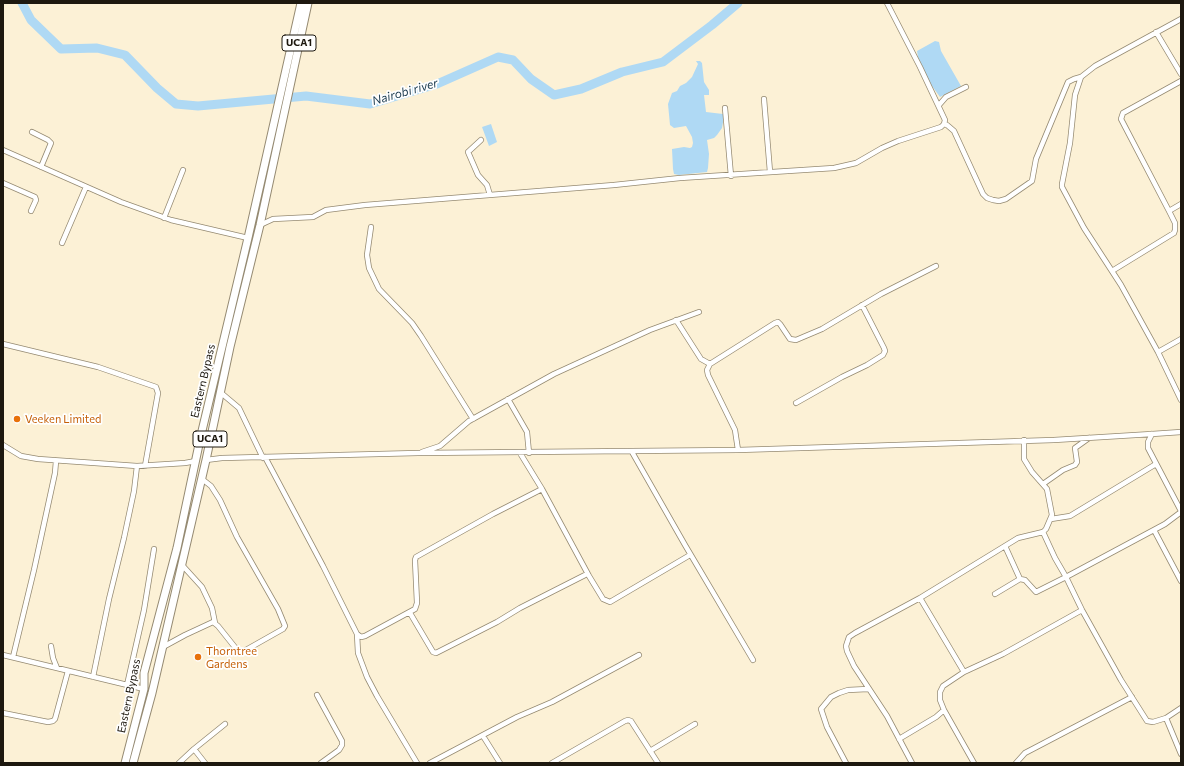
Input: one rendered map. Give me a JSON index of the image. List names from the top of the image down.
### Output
{
  "streets": {
    "main road": ["UCA1", "Eastern Bypass"]
  },
  "water": ["Nairobi river"],
  "places": ["Veeken Limited", "Thorntree Gardens"]
}
